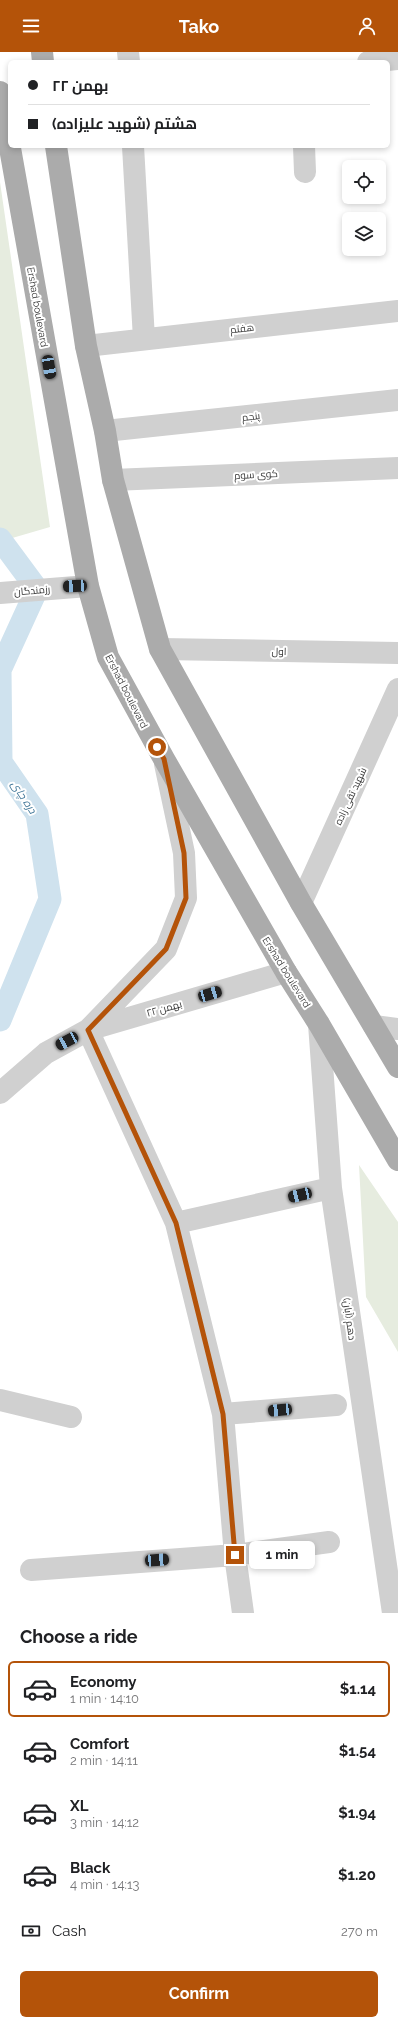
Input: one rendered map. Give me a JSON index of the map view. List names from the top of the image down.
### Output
{
  "streets": {
    "main road": ["Ershad boulevard"],
    "street": [
      "هفتم",
      "پنجم",
      "کوی سوم",
      "رزمندگان",
      "اول",
      "شهید تقی زاده",
      "۲۲ بهمن",
      "دهم (آبان)"
    ]
  },
  "crossings": [
    ["Ershad boulevard", "رزمندگان"],
    ["Ershad boulevard", "۲۲ بهمن"],
    ["Ershad boulevard", "دهم (آبان)"]
  ],
  "water": ["دره چای"],
  "page": {
    "header": "Tako",
    "banner": ["۲۲ بهمن", "هشتم (شهید علیزاده)"],
    "bubble": "1 min",
    "heading": "Choose a ride",
    "list": [
      {
        "name": "Economy",
        "note": "1 min · 14:10",
        "value": "$1.14"
      },
      {
        "name": "Comfort",
        "note": "2 min · 14:11",
        "value": "$1.54"
      },
      {
        "name": "XL",
        "note": "3 min · 14:12",
        "value": "$1.94"
      },
      {
        "name": "Black",
        "note": "4 min · 14:13",
        "value": "$1.20"
      }
    ],
    "pay": ["Cash", "270 m"],
    "buttons": "Confirm"
  }
}
